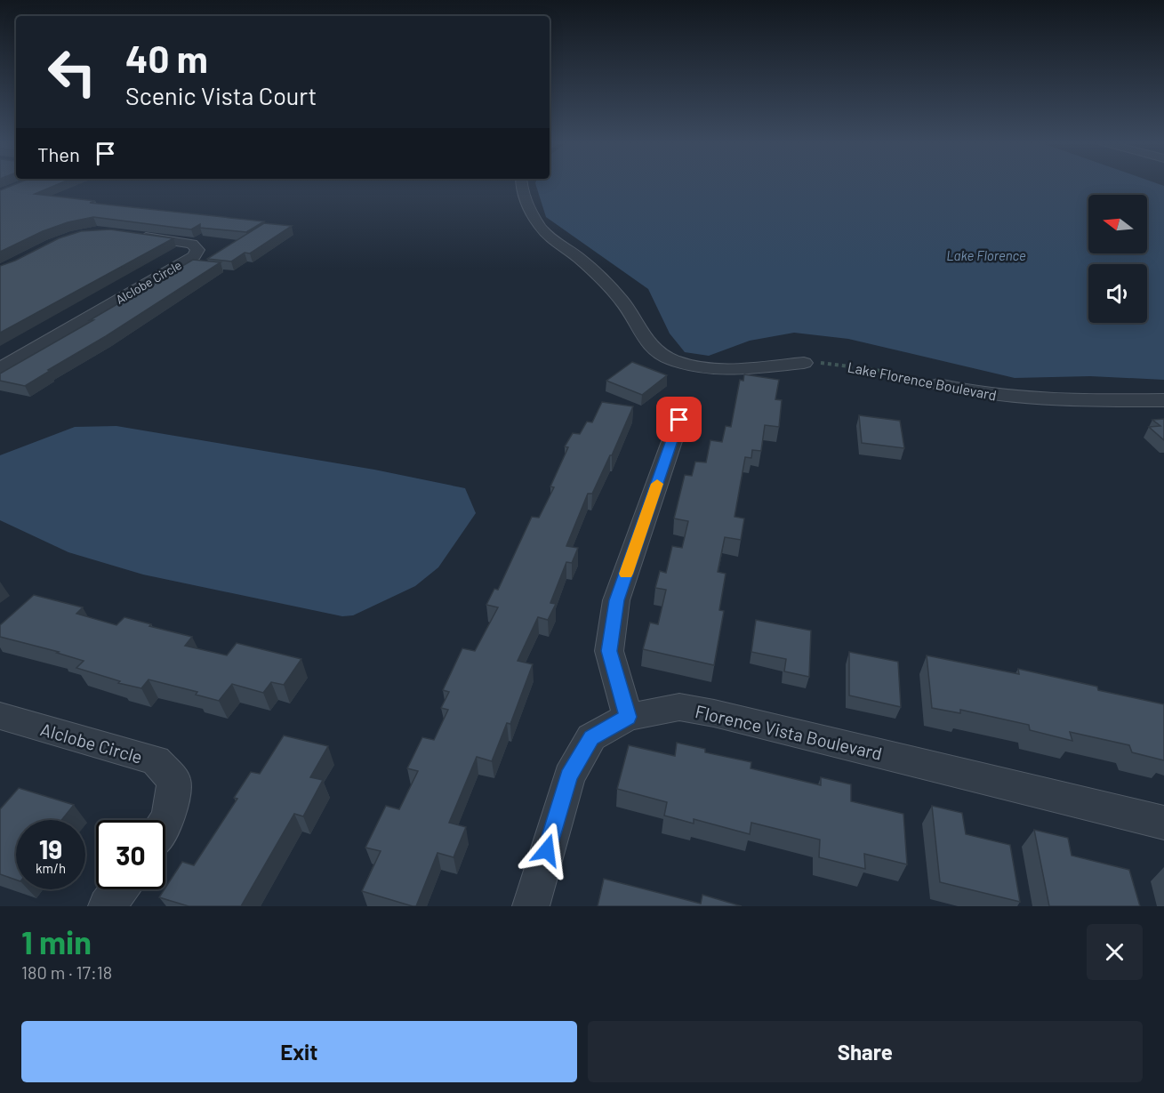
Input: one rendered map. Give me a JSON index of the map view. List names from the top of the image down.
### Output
{
  "streets": {
    "street": ["Alclobe Circle", "Lake Florence Boulevard", "Florence Vista Boulevard"]
  },
  "water": ["Lake Florence"],
  "north": "left",
  "page": {
    "turn": ["40 m", "Scenic Vista Court"],
    "then": "Then",
    "speed": "19 km/h",
    "limit": "30",
    "heading": ["1 min", "180 m · 17:18"],
    "buttons": ["Exit", "Share"]
  }
}
